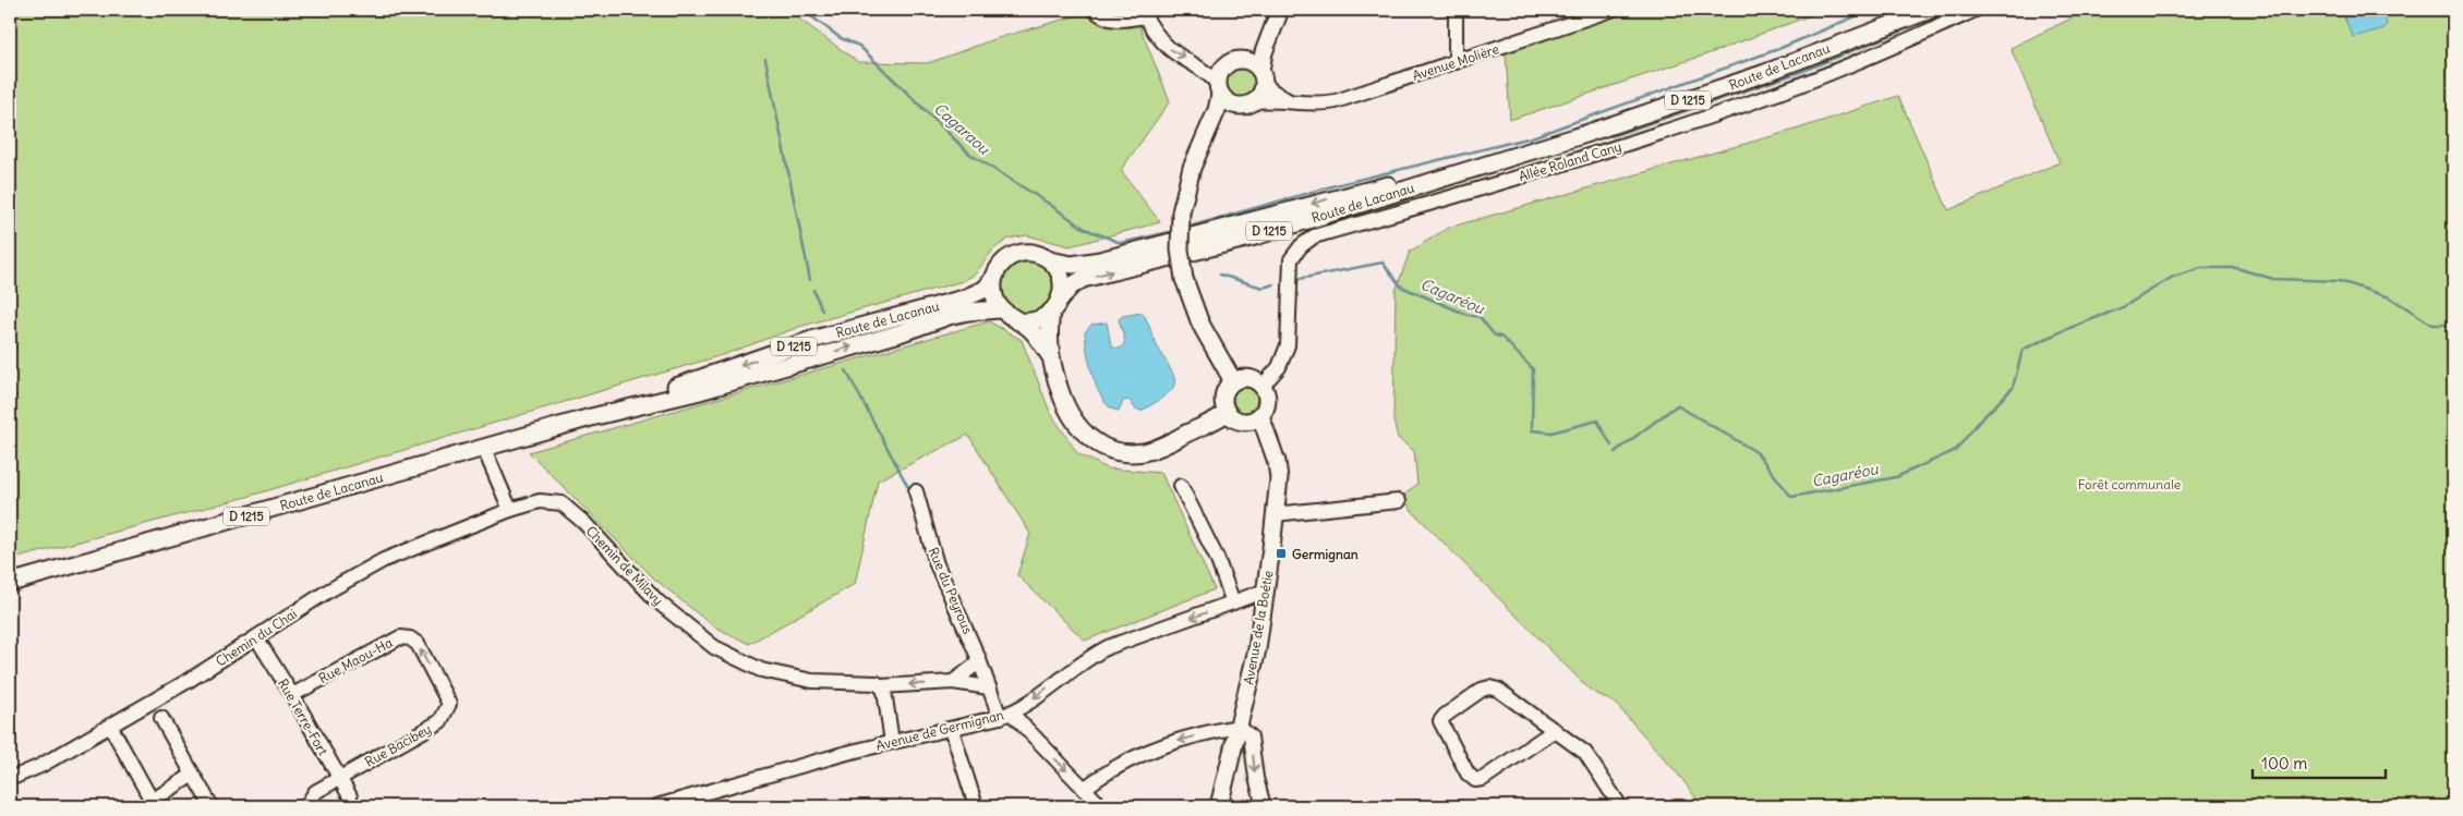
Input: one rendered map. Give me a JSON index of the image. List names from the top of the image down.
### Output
{
  "streets": {
    "main road": ["Route de Lacanau", "D 1215", "Avenue de la Boétie"],
    "street": [
      "Avenue Molière",
      "Allée Roland Cany",
      "Chemin de Milavy",
      "Rue du Peyrous",
      "Chemin du Chai",
      "Rue Maou-Ha",
      "Rue Terre-Fort",
      "Avenue de Germignan",
      "Rue Bacibey"
    ]
  },
  "crossings": [
    ["Allée Roland Cany", "Avenue de la Boétie"],
    ["Chemin de Milavy", "Rue du Peyrous"],
    ["Chemin de Milavy", "Chemin du Chai"],
    ["Rue du Peyrous", "Avenue de Germignan"],
    ["Avenue de la Boétie", "Avenue de Germignan"],
    ["Chemin du Chai", "Rue Terre-Fort"],
    ["Rue Maou-Ha", "Rue Terre-Fort"],
    ["Rue Maou-Ha", "Rue Bacibey"],
    ["Rue Terre-Fort", "Rue Bacibey"]
  ],
  "water": ["Cagaraou", "Cagaréou"],
  "parks": ["Forêt communale"],
  "places": {
    "transit": ["Germignan"]
  },
  "scale_bar": "100 m"
}
